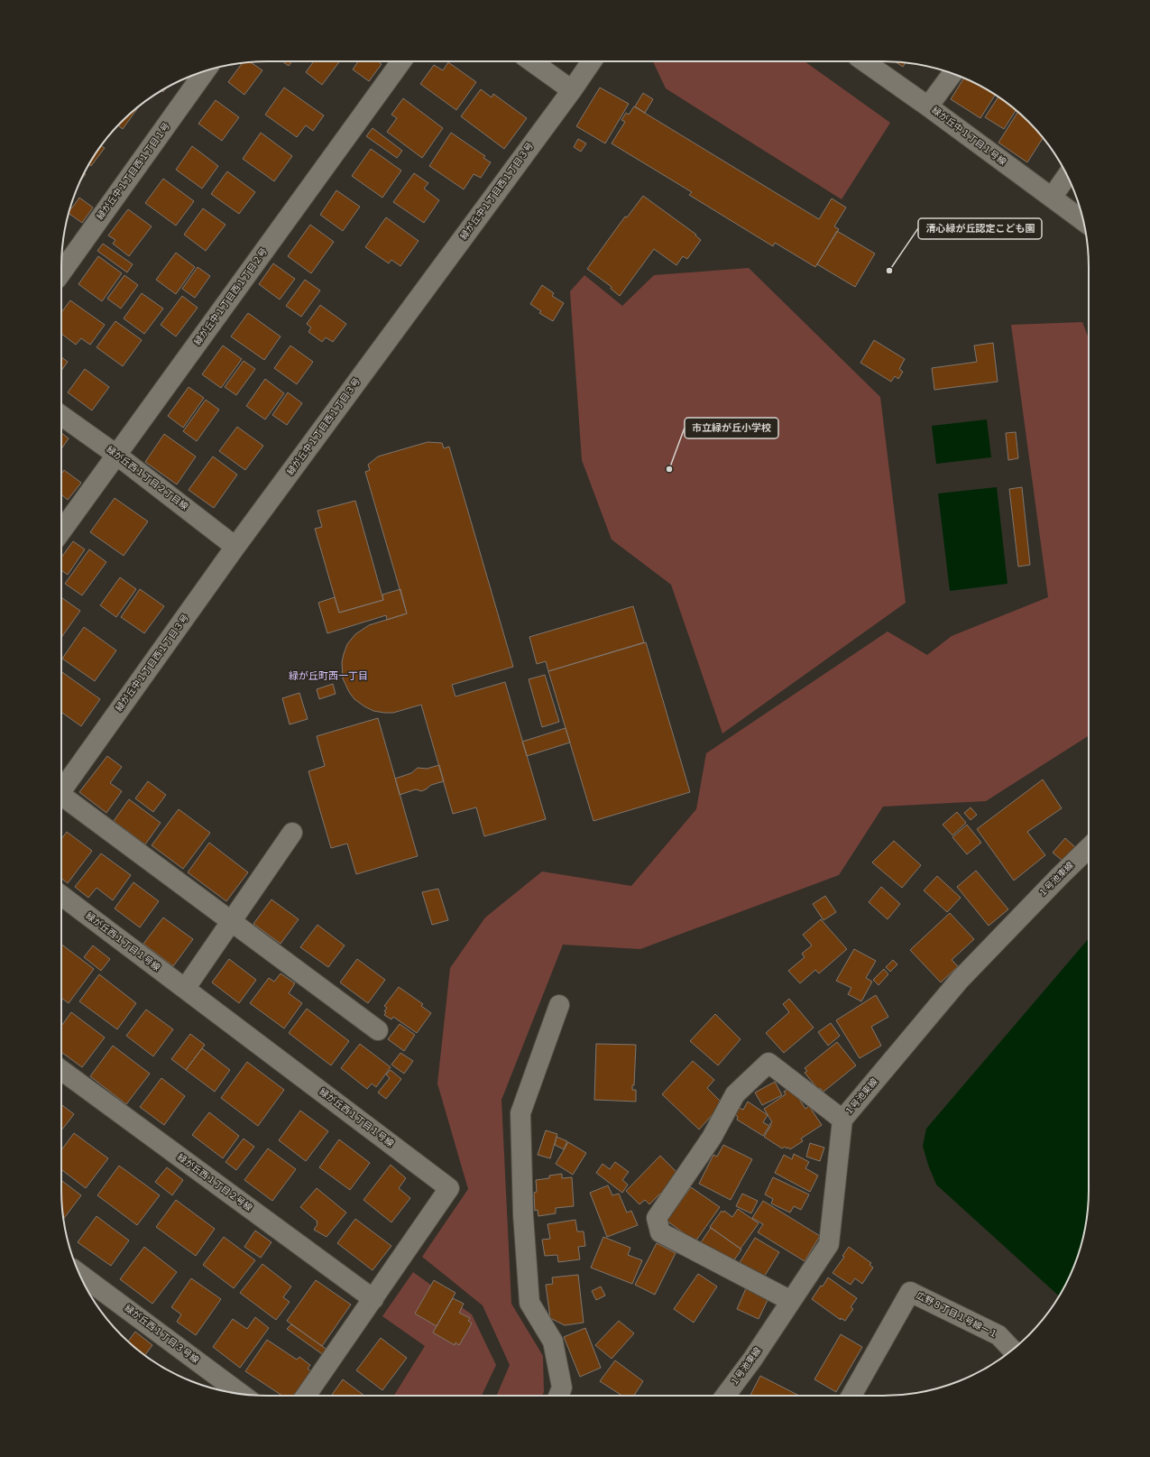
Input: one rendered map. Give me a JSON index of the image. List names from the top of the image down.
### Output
{
  "streets": {
    "street": [
      "緑が丘中１丁目１号線",
      "緑が丘中１丁目西１丁目１号",
      "緑が丘中１丁目西１丁目３号",
      "緑が丘中１丁目西１丁目２号",
      "緑が丘西１丁目２丁目線",
      "１号池東線",
      "緑が丘西１丁目１号線",
      "緑が丘西１丁目２号線",
      "広野８丁目１号線ー１",
      "緑が丘西１丁目３号線"
    ]
  },
  "crossings": [
    ["緑が丘中１丁目西１丁目３号", "緑が丘西１丁目２丁目線"],
    ["緑が丘中１丁目西１丁目２号", "緑が丘西１丁目２丁目線"],
    ["緑が丘西１丁目１号線", "緑が丘西１丁目２号線"]
  ],
  "districts": ["緑が丘町西一丁目"],
  "places": ["清心緑が丘認定こども園", "市立緑が丘小学校"]
}
